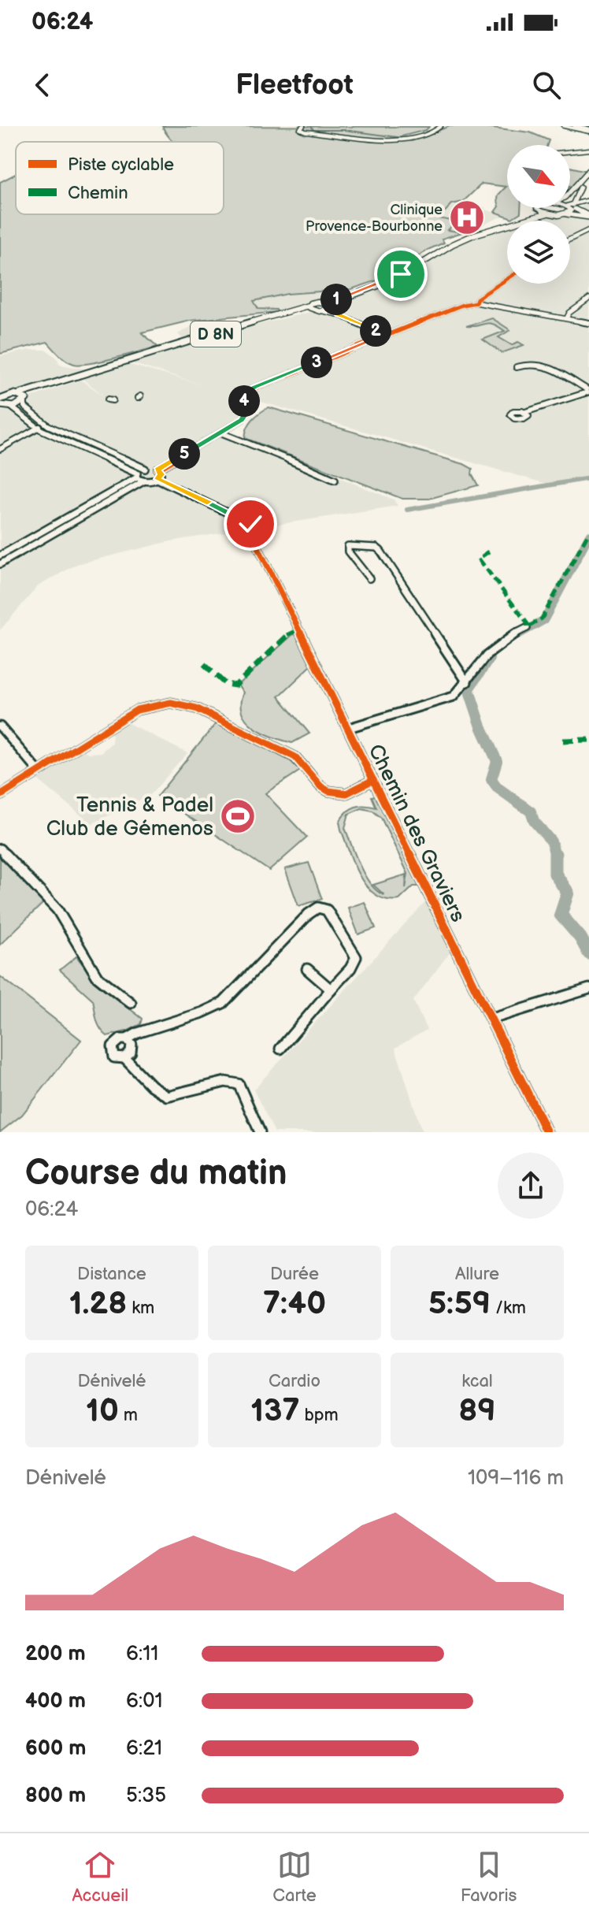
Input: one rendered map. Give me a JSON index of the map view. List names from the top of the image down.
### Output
{
  "streets": {
    "main road": ["D 8N"],
    "street": ["Chemin des Graviers"]
  },
  "places": {
    "hospital": ["Clinique Provence-Bourbonne"],
    "sports": ["Tennis & Padel Club de Gémenos"]
  },
  "legend": ["Piste cyclable", "Chemin"],
  "north": "bottom right",
  "page": {
    "status": "06:24",
    "header": "Fleetfoot",
    "pins": [
      "1",
      "2",
      "3",
      "4",
      "5"
    ],
    "heading": ["Course du matin", "06:24"],
    "stats": [
      ["Distance", "1.28 km"],
      ["Durée", "7:40"],
      ["Allure", "5:59 /km"],
      ["Dénivelé", "10 m"],
      ["Cardio", "137 bpm"],
      ["kcal", "89"]
    ],
    "chart": ["Dénivelé", "109–116 m"],
    "list": [
      {
        "name": "200 m",
        "note": "6:11"
      },
      {
        "name": "400 m",
        "note": "6:01"
      },
      {
        "name": "600 m",
        "note": "6:21"
      },
      {
        "name": "800 m",
        "note": "5:35"
      }
    ],
    "tabs": ["Accueil", "Carte", "Favoris"]
  }
}
